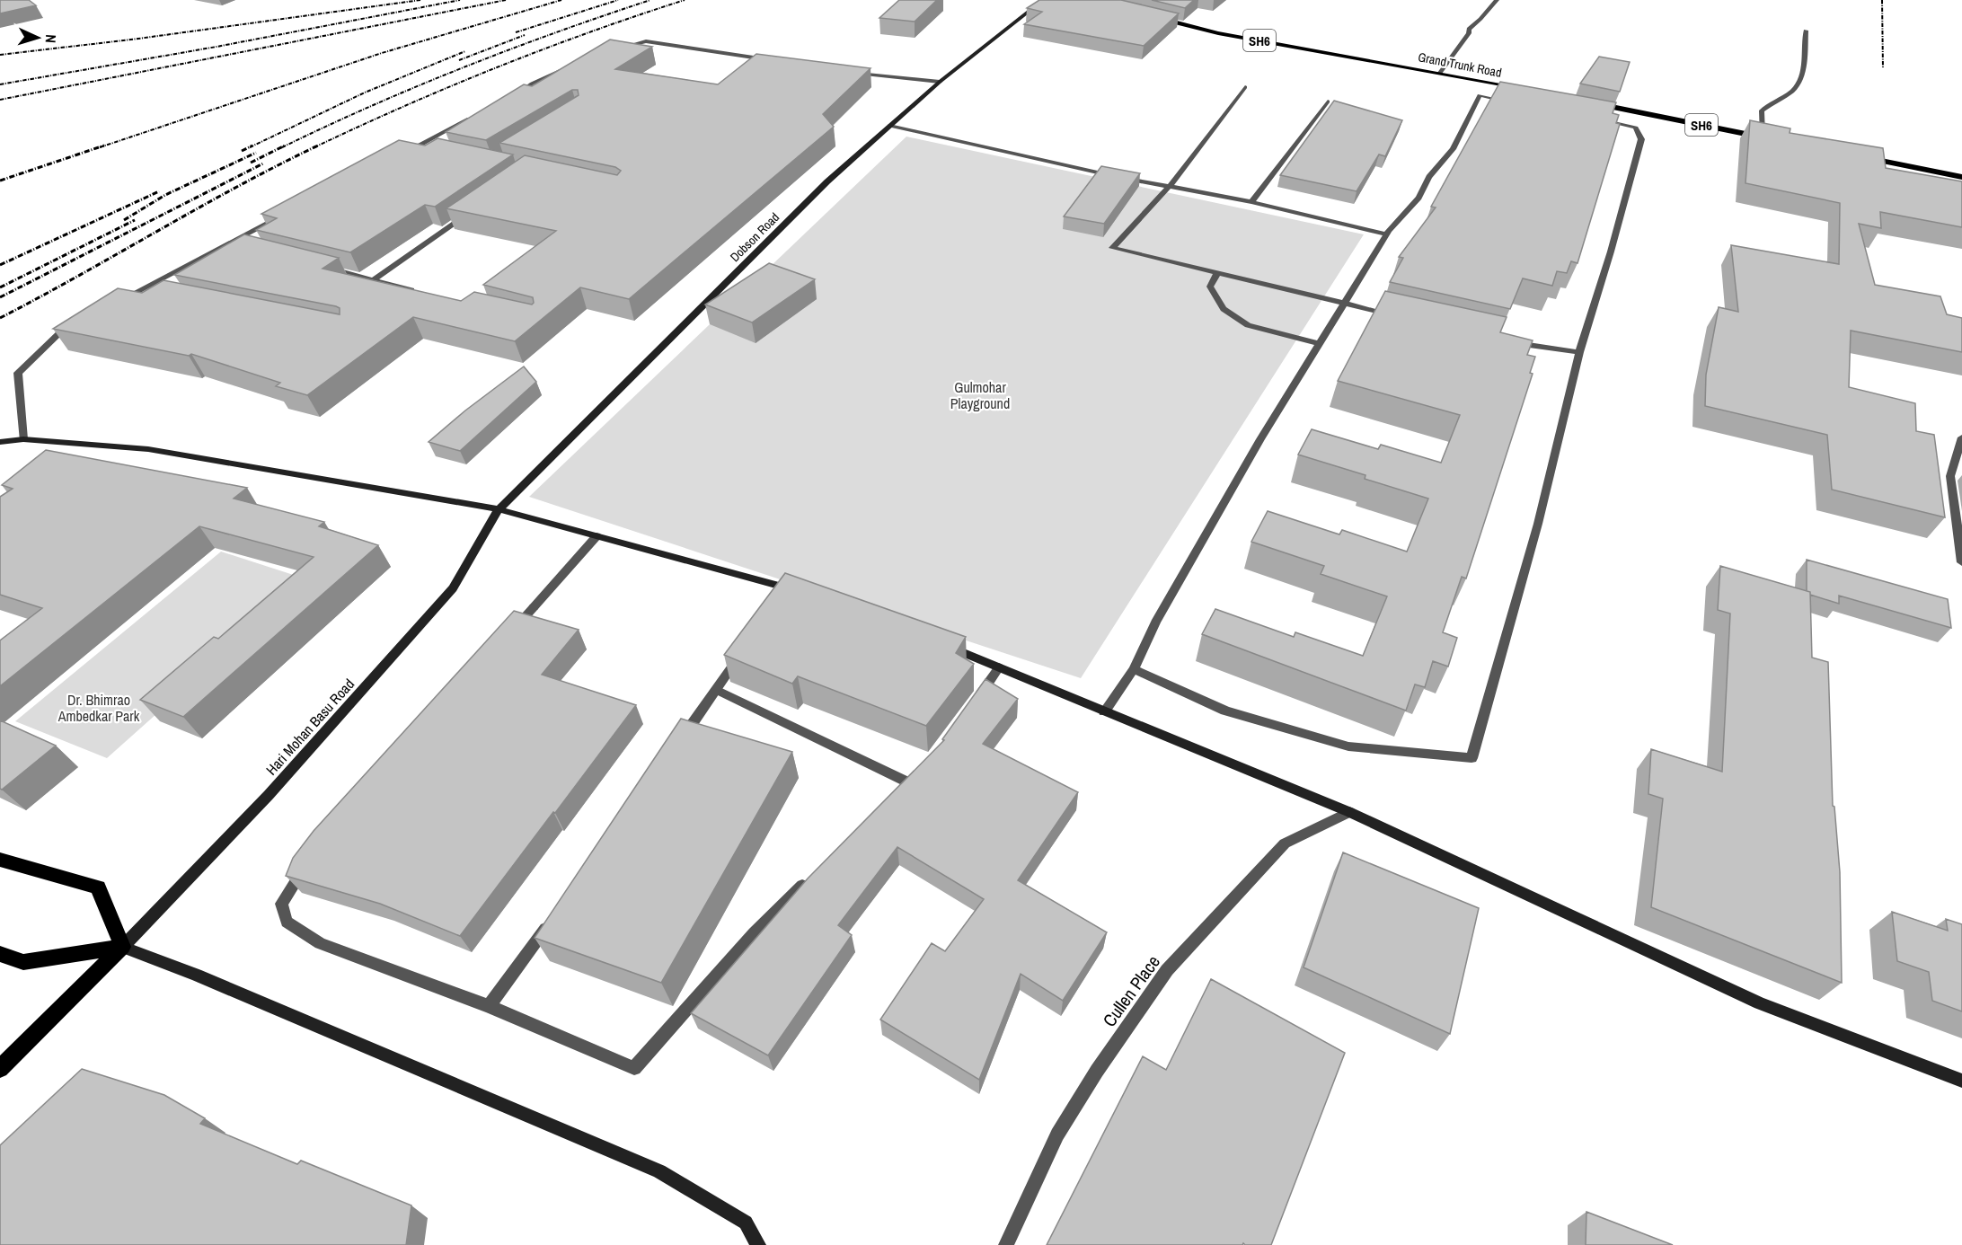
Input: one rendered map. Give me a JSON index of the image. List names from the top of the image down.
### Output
{
  "streets": {
    "main road": [
      "SH6",
      "Grand Trunk Road",
      "Dobson Road",
      "Hari Mohan Basu Road"
    ],
    "street": ["Cullen Place"]
  },
  "crossings": [
    ["Dobson Road", "Hari Mohan Basu Road"]
  ],
  "parks": ["Gulmohar Playground", "Dr. Bhimrao Ambedkar Park"],
  "north": "right"
}
